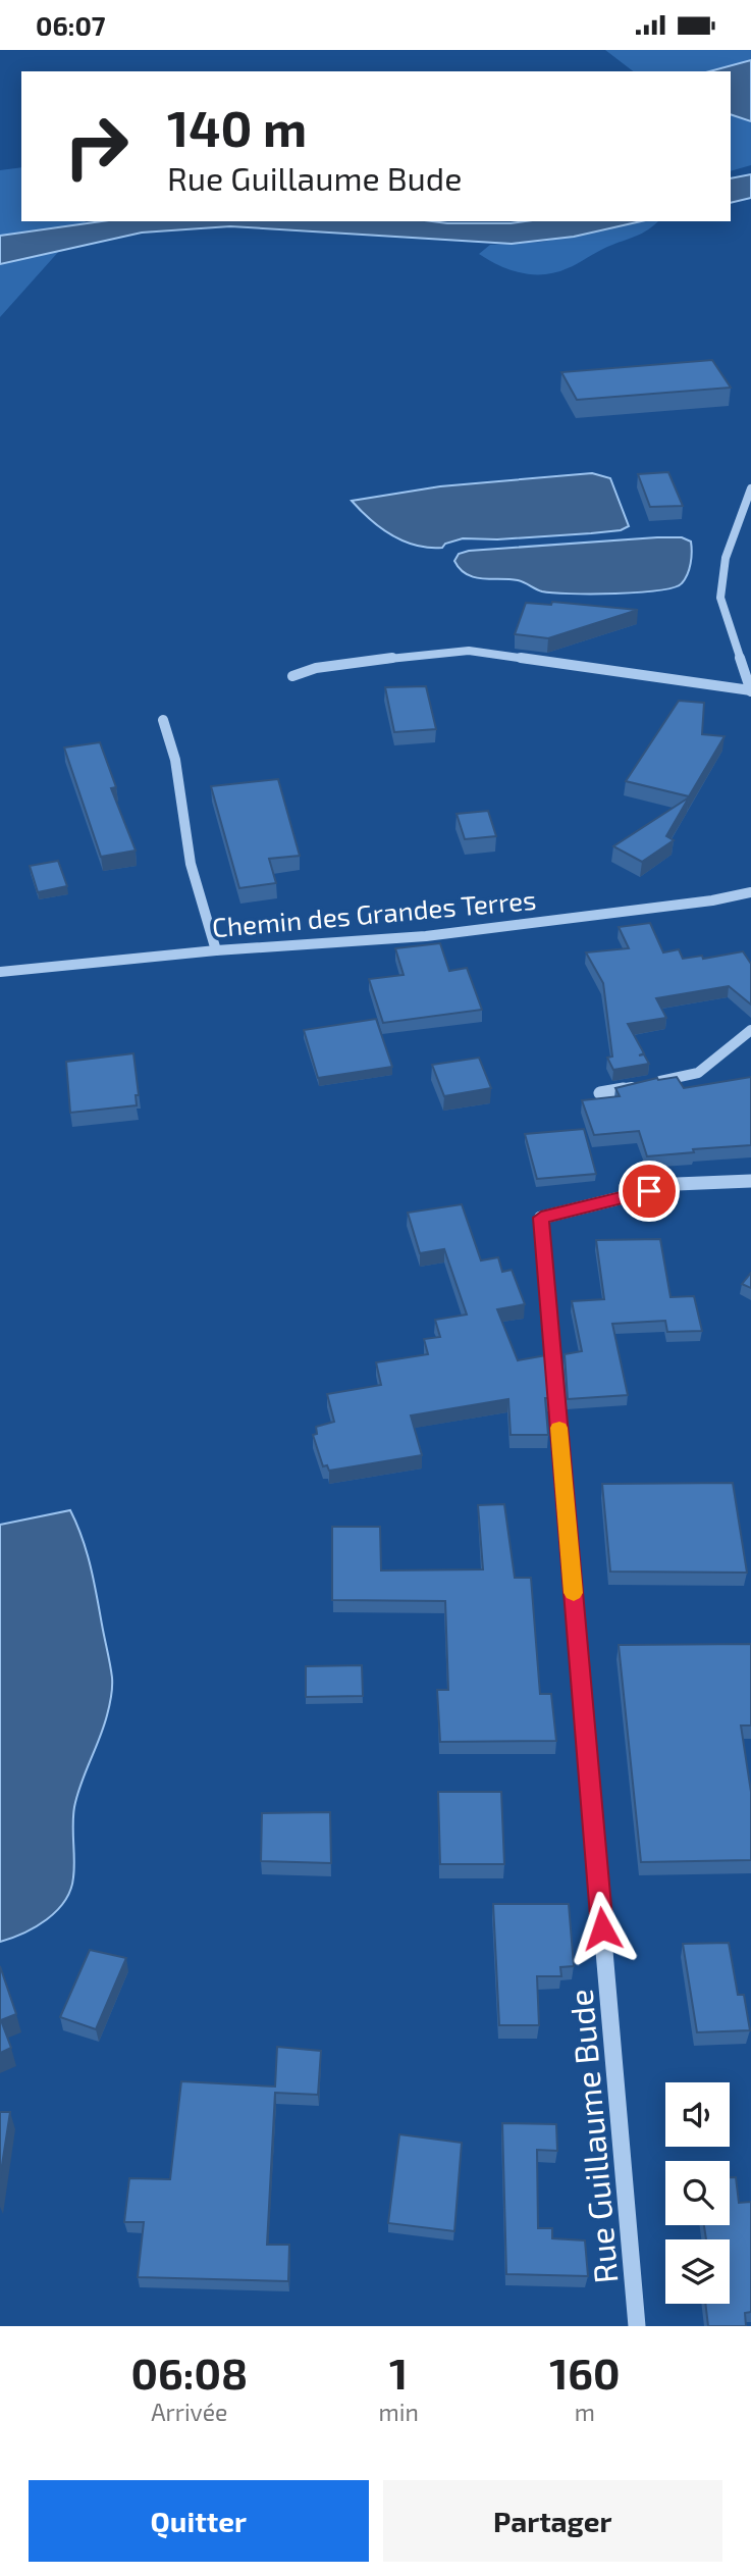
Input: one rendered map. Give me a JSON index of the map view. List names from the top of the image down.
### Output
{
  "streets": {
    "street": ["Chemin des Grandes Terres", "Rue Guillaume Bude"]
  },
  "page": {
    "status": "06:07",
    "turn": ["140 m", "Rue Guillaume Bude"],
    "eta": [
      "06:08",
      "Arrivée",
      "1",
      "min",
      "160",
      "m"
    ],
    "buttons": ["Quitter", "Partager"]
  }
}
